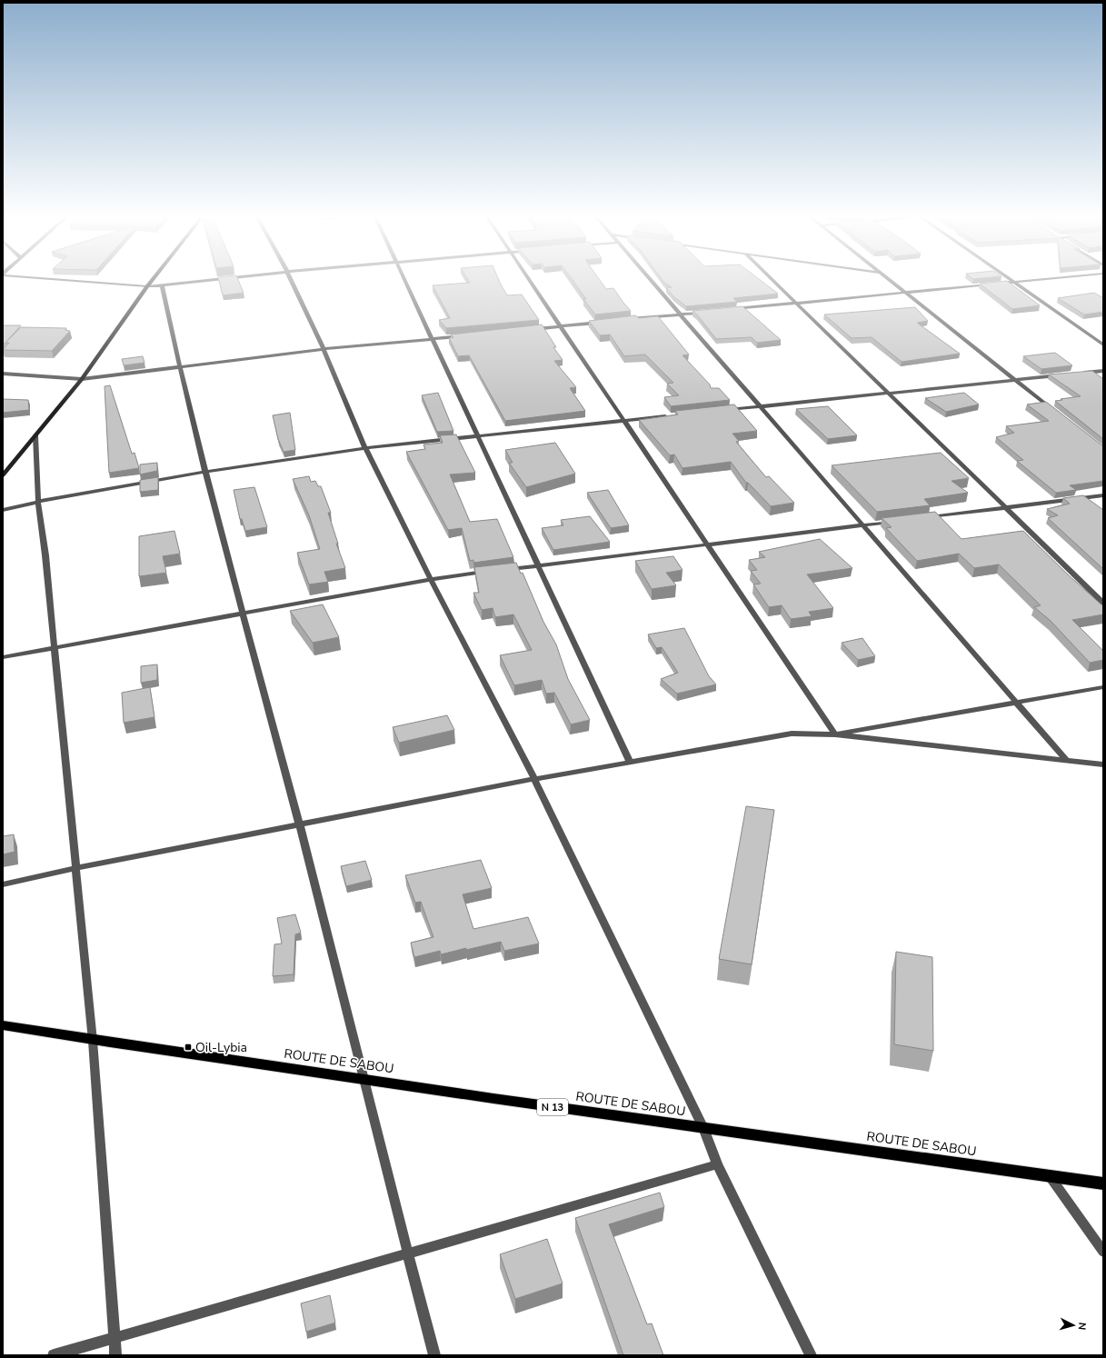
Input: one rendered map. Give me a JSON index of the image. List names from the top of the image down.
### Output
{
  "streets": {
    "main road": ["ROUTE DE SABOU", "N 13"]
  },
  "places": {
    "transit": ["Oil-Lybia"]
  },
  "north": "right"
}
